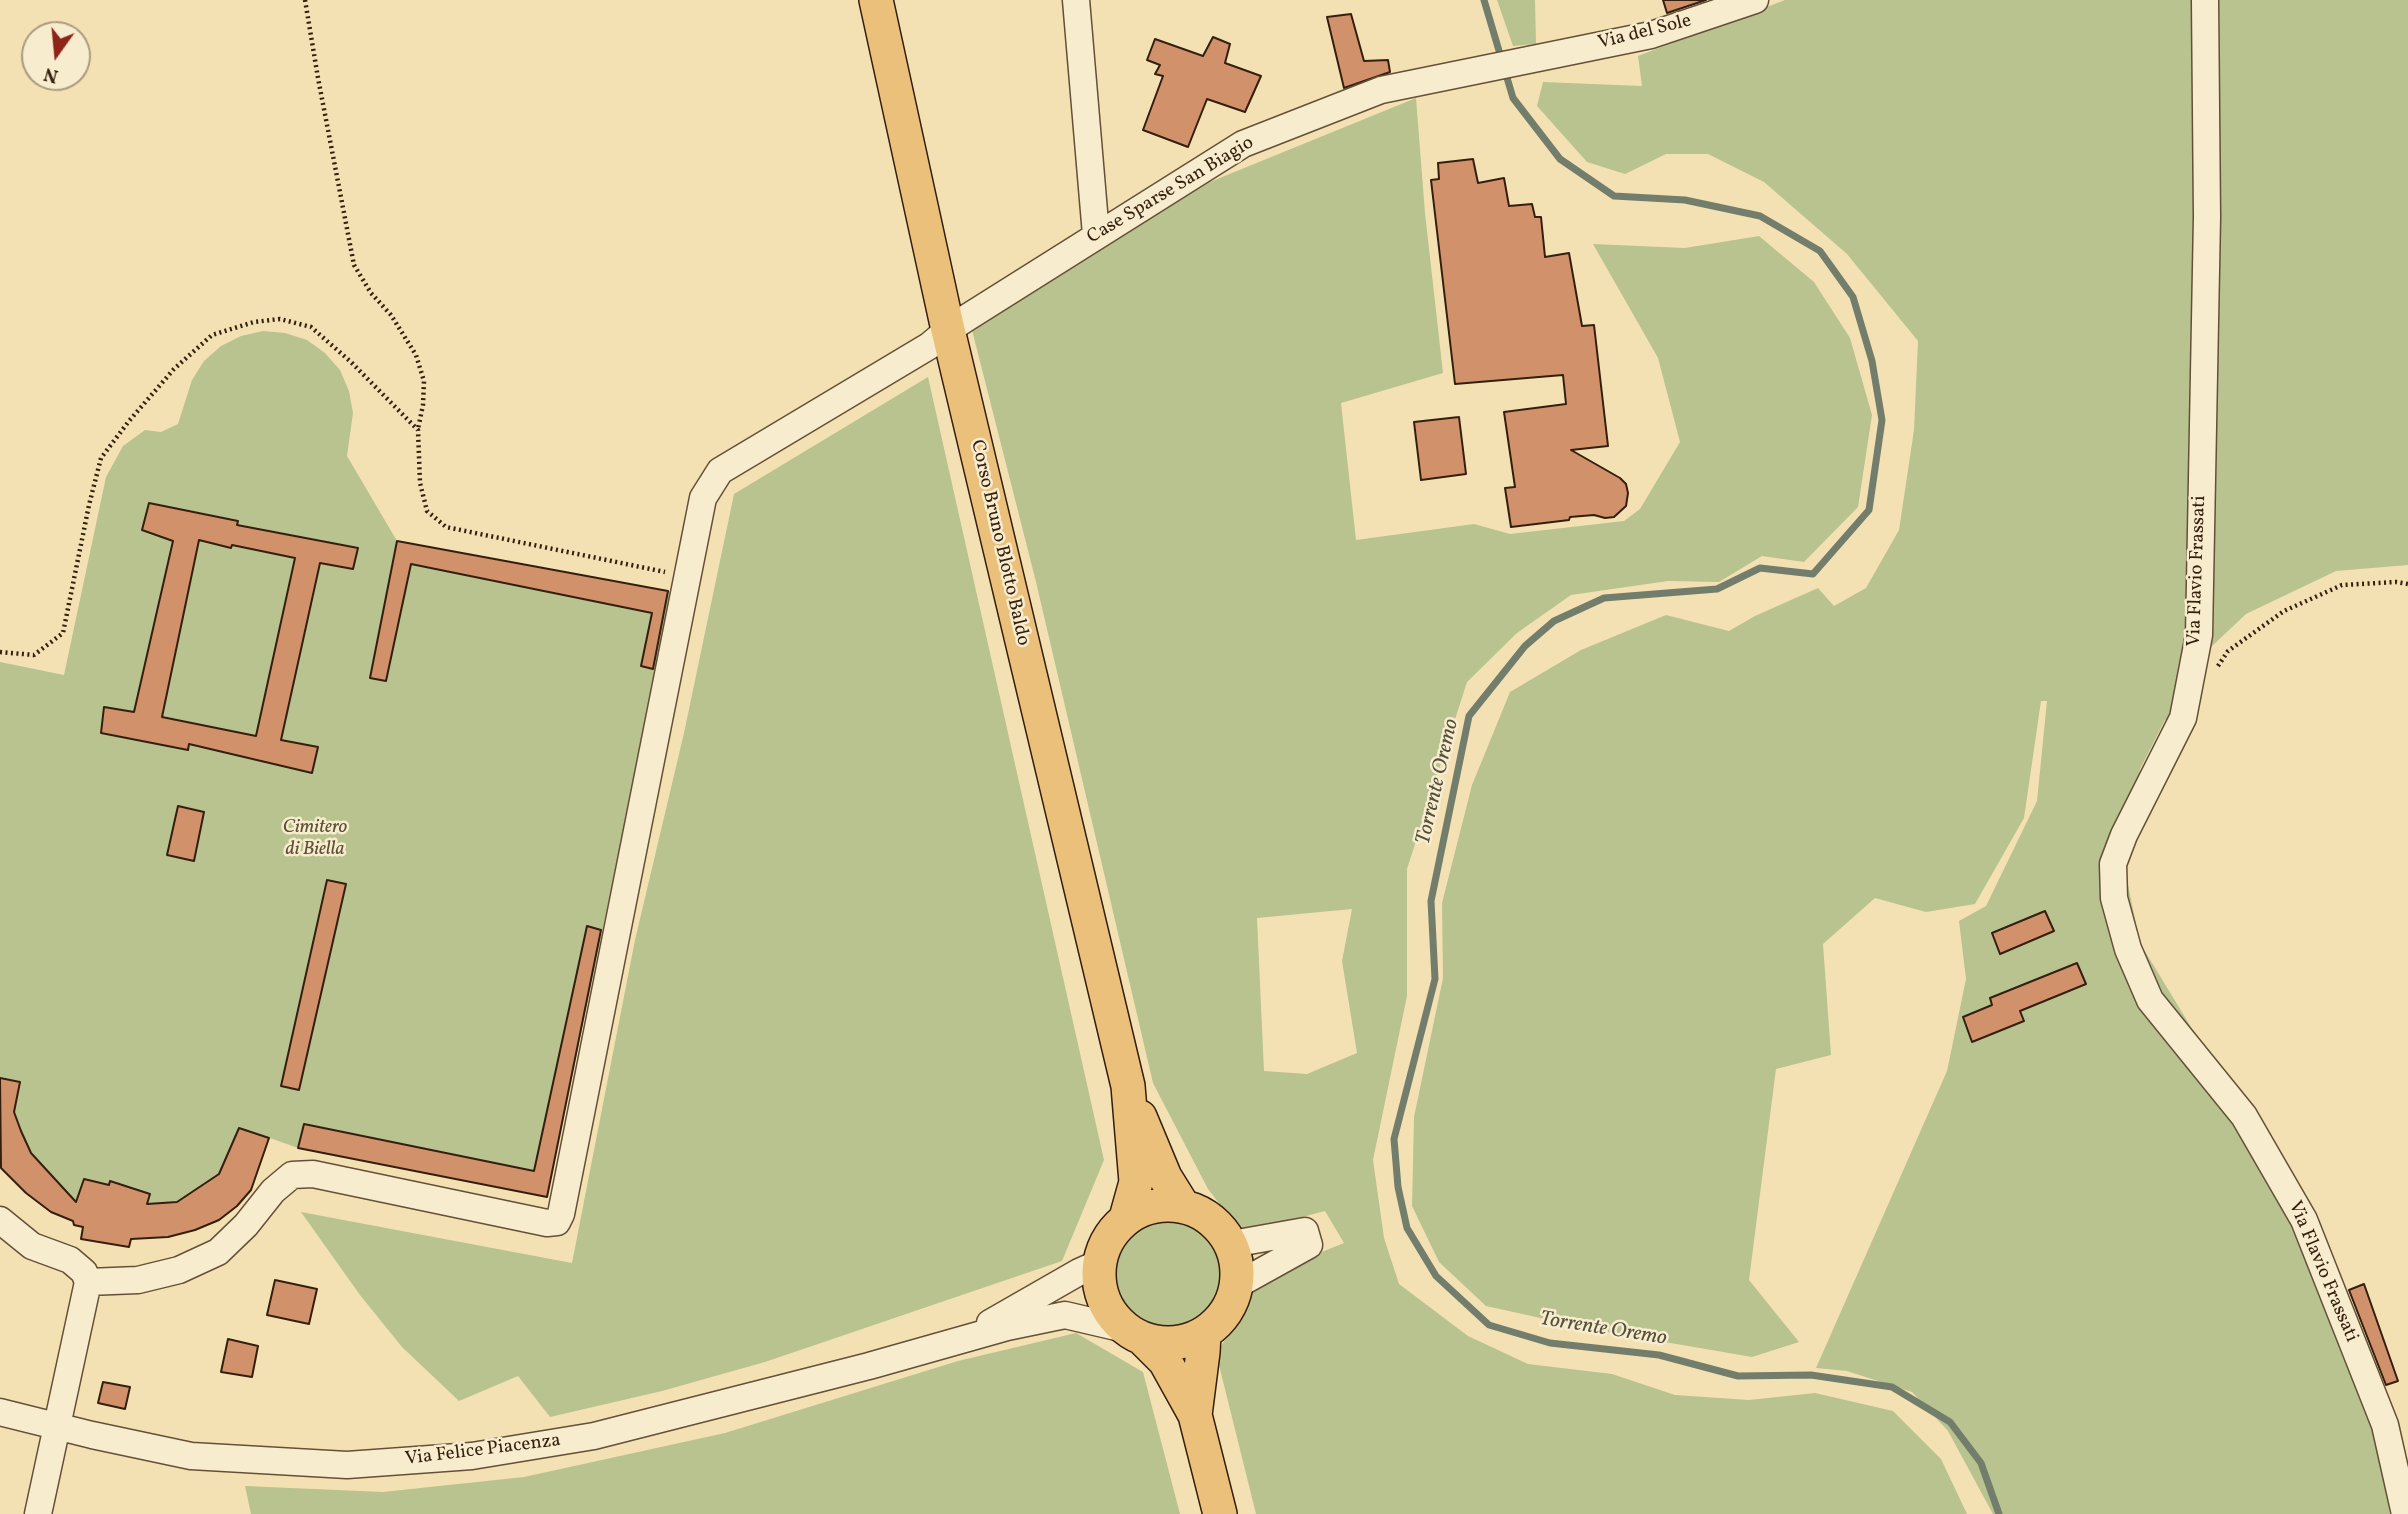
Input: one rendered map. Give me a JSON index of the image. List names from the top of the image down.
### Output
{
  "streets": {
    "main road": ["Corso Bruno Blotto Baldo"],
    "street": [
      "Via del Sole",
      "Case Sparse San Biagio",
      "Via Flavio Frassati",
      "Via Felice Piacenza"
    ]
  },
  "crossings": [
    ["Via del Sole", "Case Sparse San Biagio"],
    ["Case Sparse San Biagio", "Corso Bruno Blotto Baldo"],
    ["Corso Bruno Blotto Baldo", "Via Felice Piacenza"]
  ],
  "water": ["Torrente Oremo"],
  "parks": ["Cimitero di Biella"],
  "north": "bottom"
}
